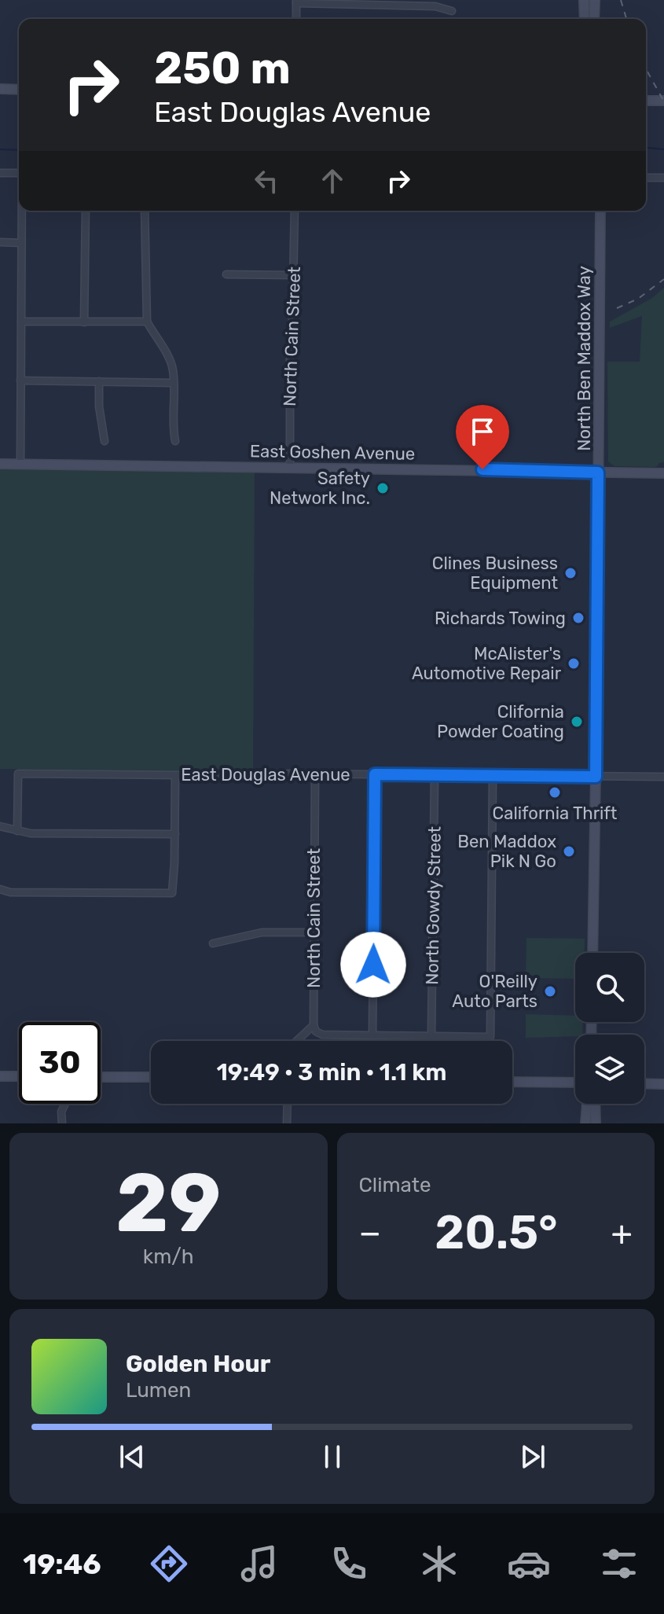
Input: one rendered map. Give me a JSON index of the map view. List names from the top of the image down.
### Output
{
  "streets": {
    "main road": ["North Ben Maddox Way", "East Goshen Avenue"],
    "street": ["North Cain Street", "East Douglas Avenue", "North Gowdy Street"]
  },
  "crossings": [
    ["North Cain Street", "East Goshen Avenue"],
    ["North Cain Street", "East Douglas Avenue"],
    ["North Ben Maddox Way", "East Goshen Avenue"],
    ["North Ben Maddox Way", "East Douglas Avenue"],
    ["East Douglas Avenue", "North Gowdy Street"]
  ],
  "places": [
    "Safety Network Inc.",
    "Clines Business Equipment",
    "Richards Towing",
    "McAlister's Automotive Repair",
    "Clifornia Powder Coating",
    "California Thrift",
    "Ben Maddox Pik N Go",
    "O'Reilly Auto Parts"
  ],
  "page": {
    "turn": ["250 m", "East Douglas Avenue"],
    "limit": "30",
    "trip": "19:49 · 3 min · 1.1 km",
    "tile": [
      ["29", "km/h"],
      "Climate"
    ],
    "heat": ["−", "20.5°", "+"],
    "song": ["Golden Hour", "Lumen"],
    "tabs": "19:46"
  }
}
